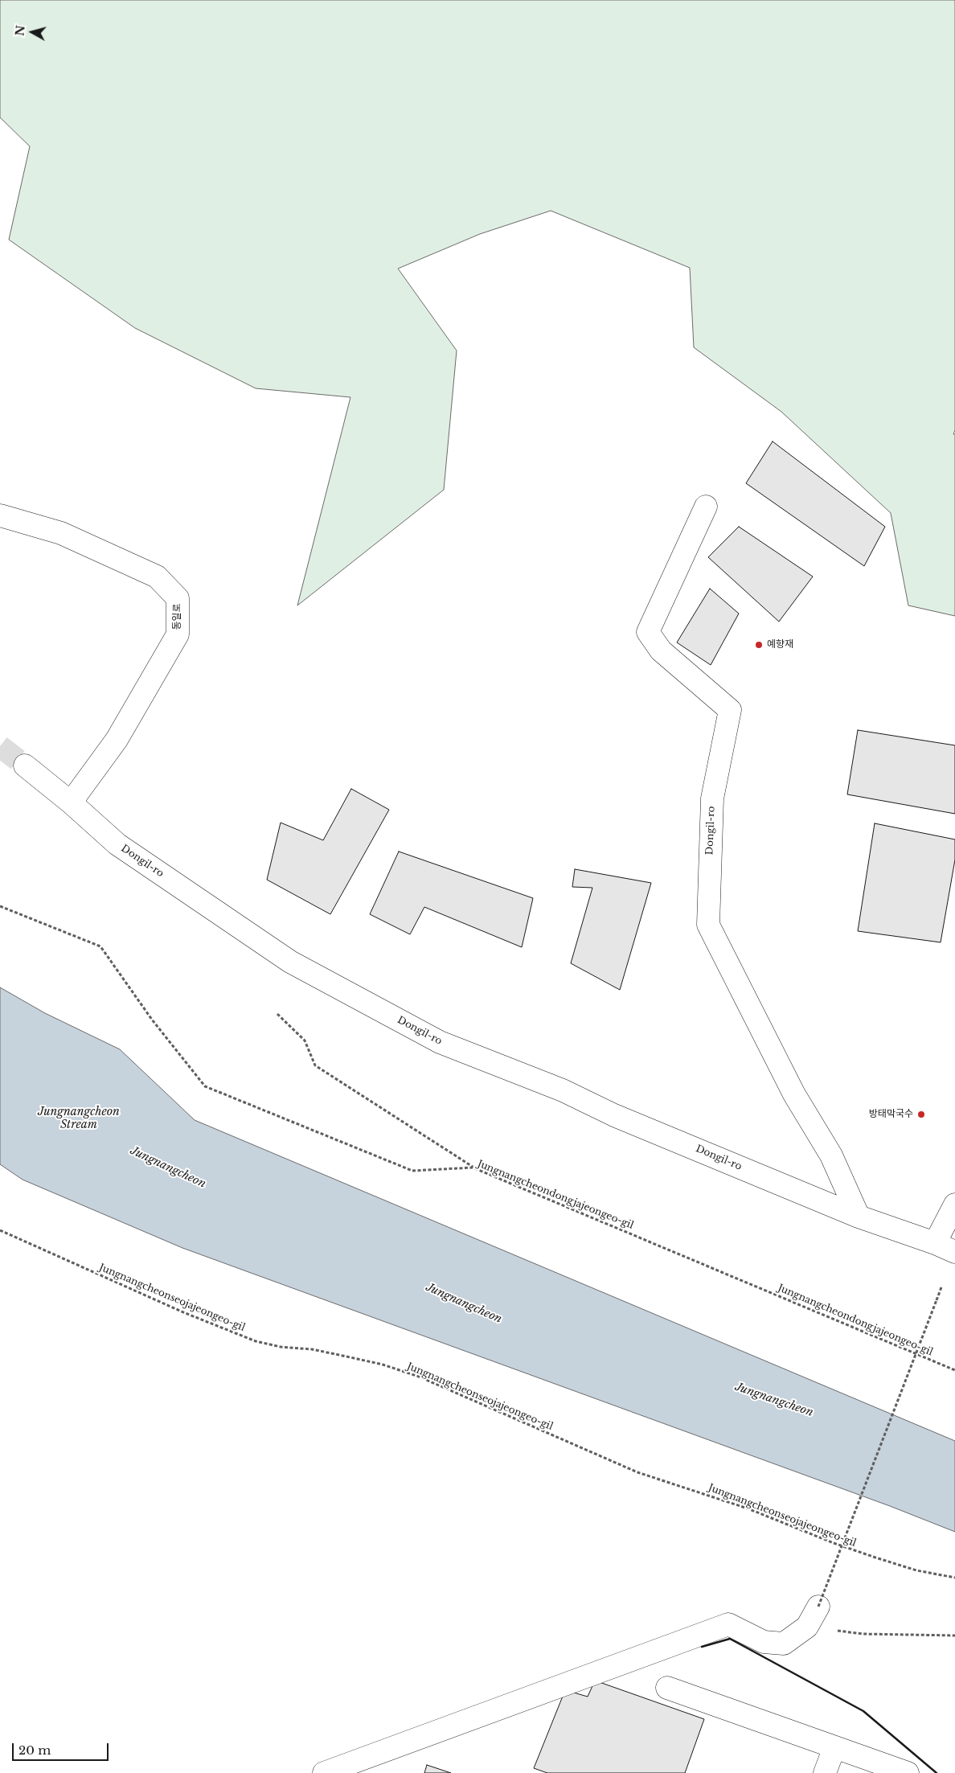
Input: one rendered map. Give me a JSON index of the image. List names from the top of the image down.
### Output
{
  "streets": {
    "street": ["동일로", "Dongil-ro"],
    "path": ["Jungnangcheondongjajeongeo-gil", "Jungnangcheonseojajeongeo-gil"]
  },
  "crossings": [
    ["동일로", "Dongil-ro"]
  ],
  "water": ["Jungnangcheon Stream", "Jungnangcheon"],
  "places": ["예향재", "방태막국수"],
  "scale_bar": "20 m",
  "north": "left"
}
